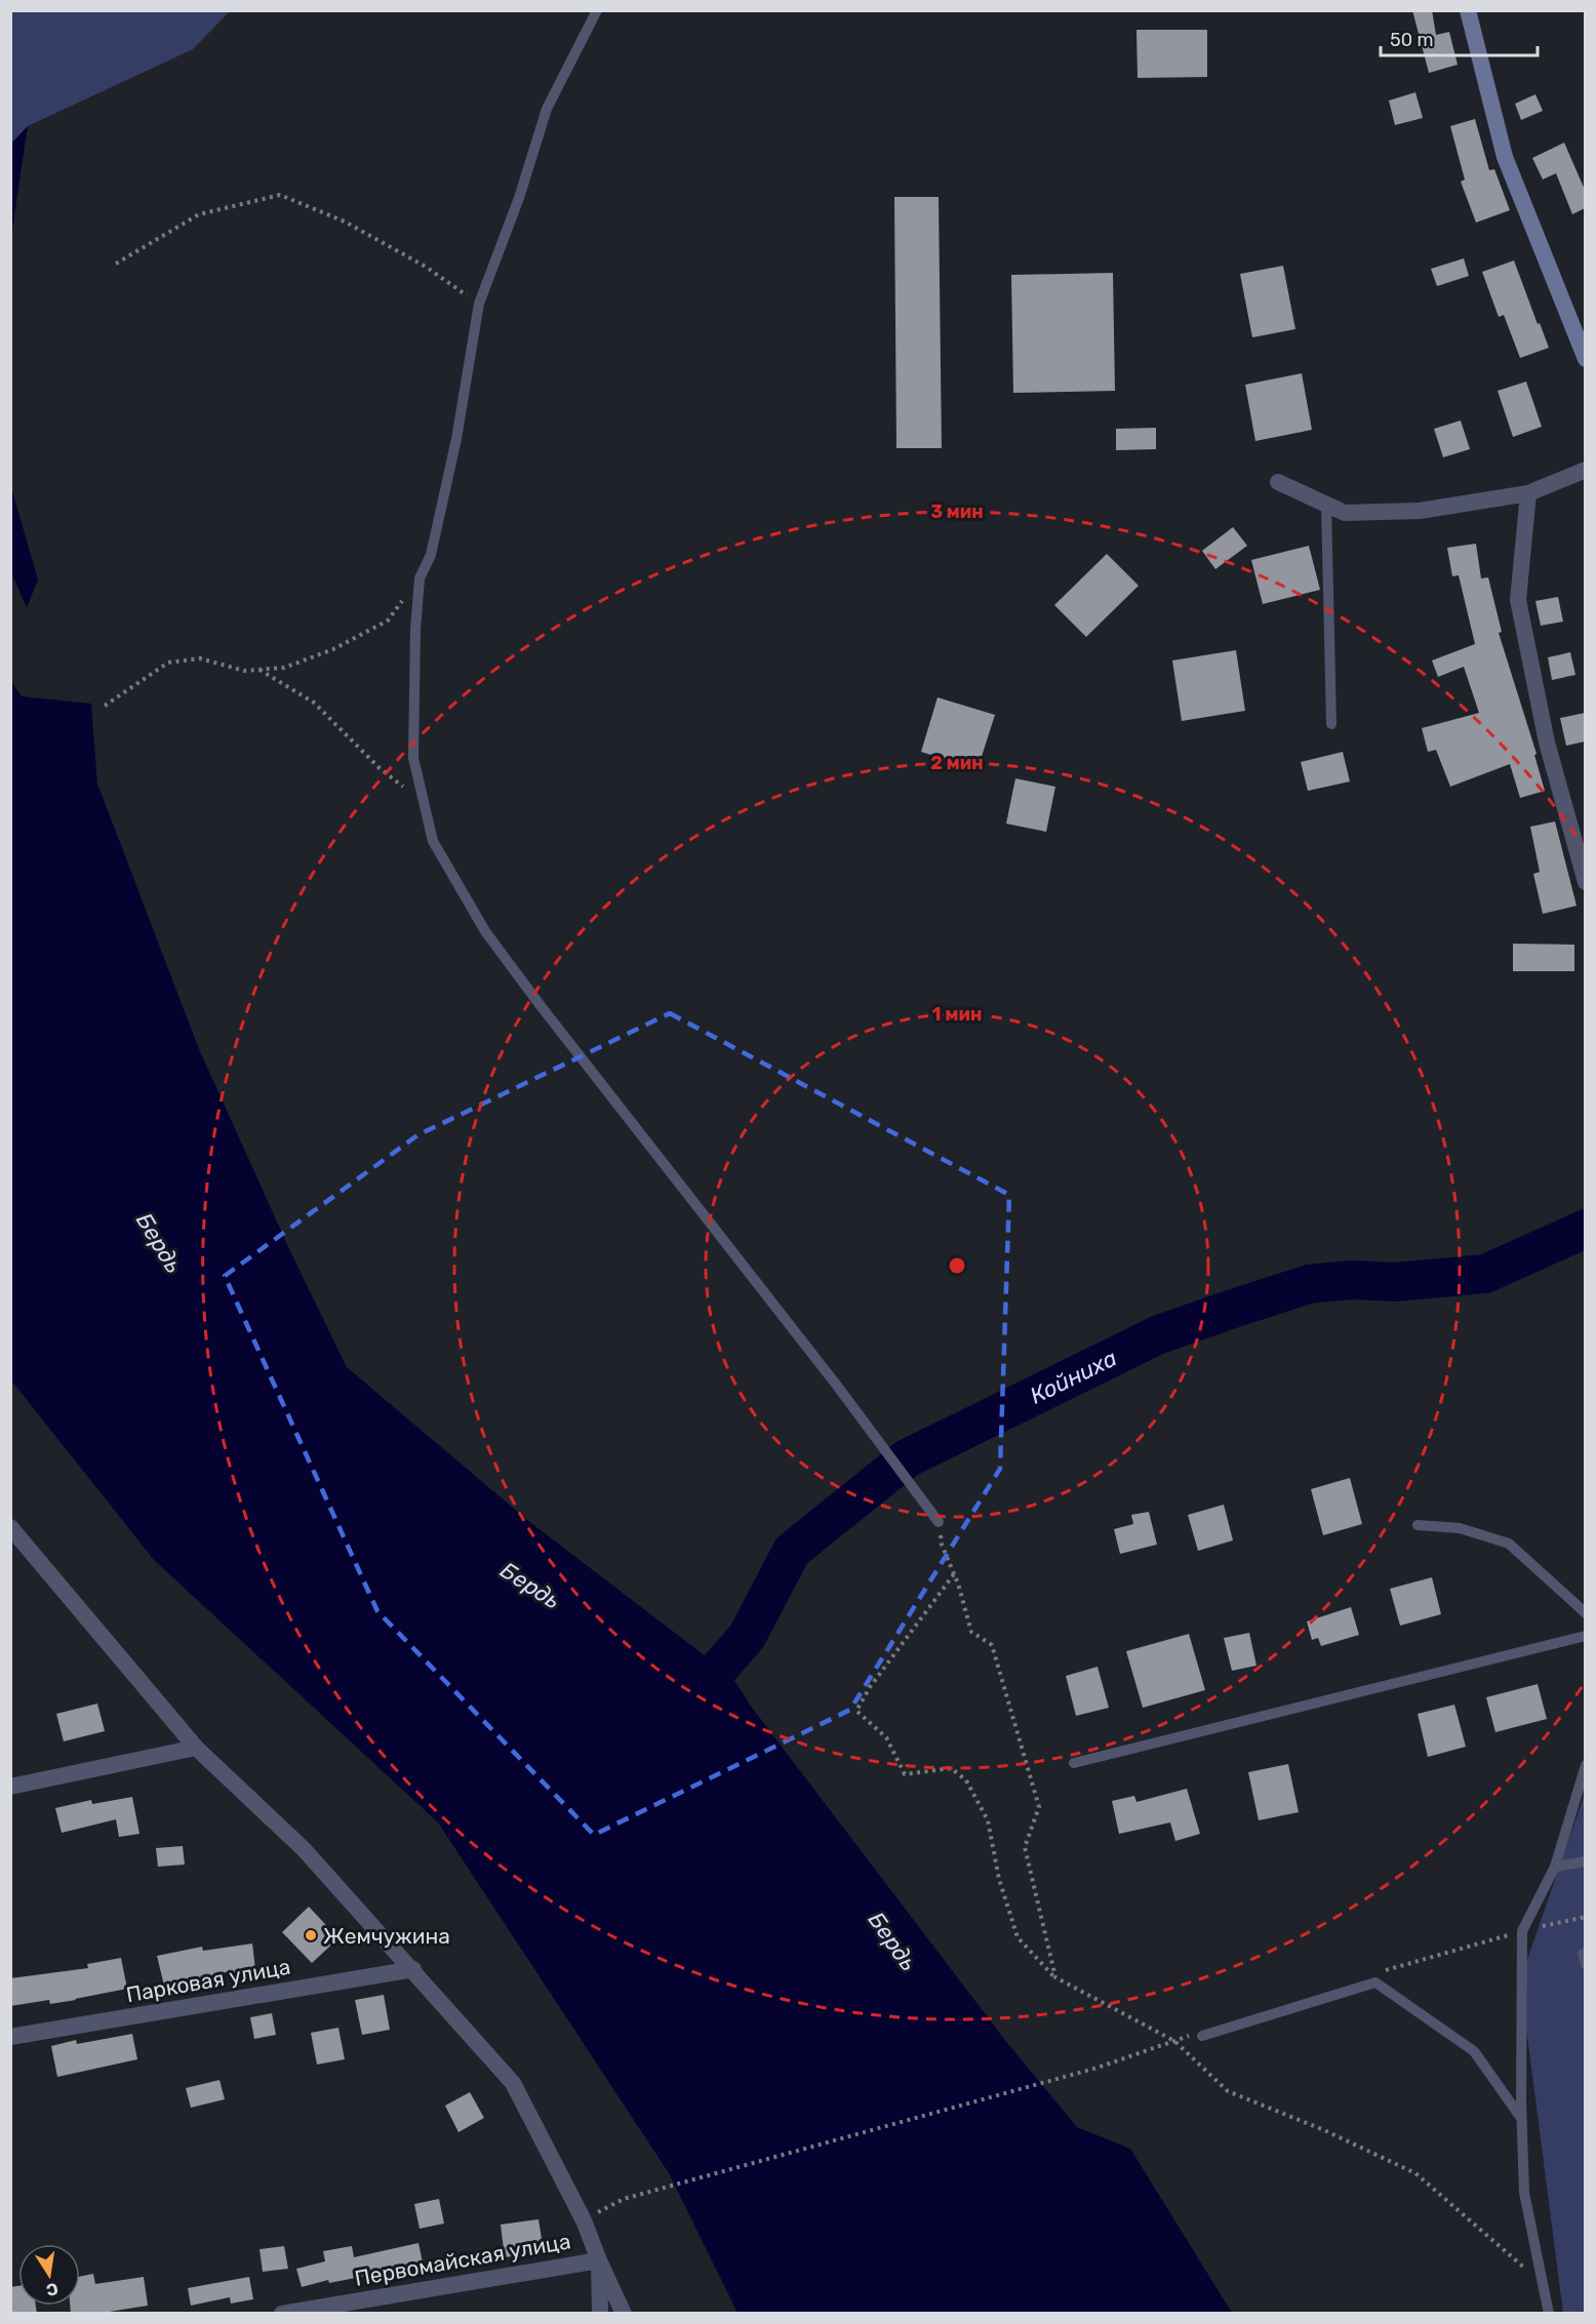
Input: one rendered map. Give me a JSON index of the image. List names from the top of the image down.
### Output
{
  "streets": {
    "street": ["Парковая улица", "Первомайская улица"]
  },
  "water": ["Бердь", "Койниха"],
  "places": ["Жемчужина"],
  "scale_bar": "50 m",
  "north": "bottom",
  "rings": ["3 мин", "2 мин", "1 мин"]
}
